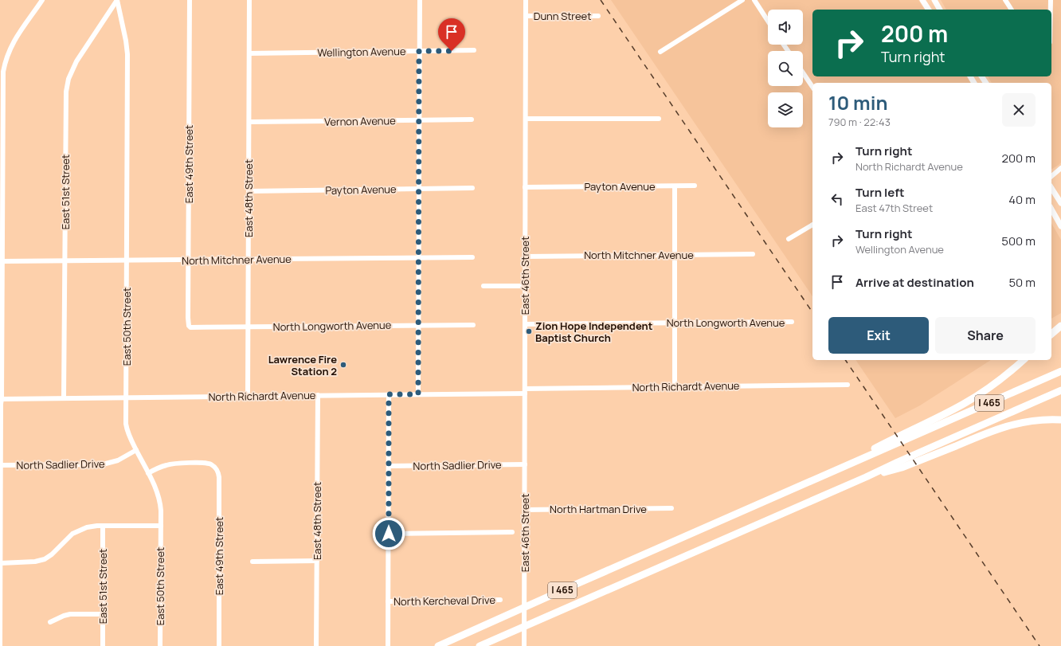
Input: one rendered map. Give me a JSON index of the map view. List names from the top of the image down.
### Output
{
  "streets": {
    "highway": ["I 465"],
    "street": [
      "Dunn Street",
      "Wellington Avenue",
      "Vernon Avenue",
      "East 49th Street",
      "Payton Avenue",
      "East 51st Street",
      "East 48th Street",
      "North Mitchner Avenue",
      "East 46th Street",
      "North Longworth Avenue",
      "East 50th Street",
      "North Richardt Avenue",
      "North Sadlier Drive",
      "North Hartman Drive",
      "North Kercheval Drive"
    ]
  },
  "crossings": [
    ["Dunn Street", "East 46th Street"],
    ["Wellington Avenue", "East 48th Street"],
    ["Vernon Avenue", "East 48th Street"],
    ["East 49th Street", "North Mitchner Avenue"],
    ["East 49th Street", "North Longworth Avenue"],
    ["East 49th Street", "East 50th Street"],
    ["Payton Avenue", "East 48th Street"],
    ["Payton Avenue", "East 46th Street"],
    ["East 51st Street", "North Mitchner Avenue"],
    ["East 51st Street", "East 50th Street"],
    ["East 51st Street", "North Richardt Avenue"],
    ["East 48th Street", "North Mitchner Avenue"],
    ["East 48th Street", "North Longworth Avenue"],
    ["East 48th Street", "North Richardt Avenue"],
    ["North Mitchner Avenue", "East 46th Street"],
    ["North Mitchner Avenue", "East 50th Street"],
    ["East 46th Street", "North Longworth Avenue"],
    ["East 46th Street", "North Richardt Avenue"],
    ["East 46th Street", "North Sadlier Drive"],
    ["East 46th Street", "North Hartman Drive"],
    ["East 50th Street", "North Richardt Avenue"],
    ["East 50th Street", "North Sadlier Drive"]
  ],
  "places": ["Zion Hope Independent Baptist Church", "Lawrence Fire Station 2"],
  "page": {
    "turn": ["200 m", "Turn right"],
    "heading": ["10 min", "790 m · 22:43"],
    "list": [
      {
        "name": "Turn right",
        "note": "North Richardt Avenue",
        "value": "200 m"
      },
      {
        "name": "Turn left",
        "note": "East 47th Street",
        "value": "40 m"
      },
      {
        "name": "Turn right",
        "note": "Wellington Avenue",
        "value": "500 m"
      },
      {
        "name": "Arrive at destination",
        "value": "50 m"
      }
    ],
    "buttons": ["Exit", "Share"]
  }
}
